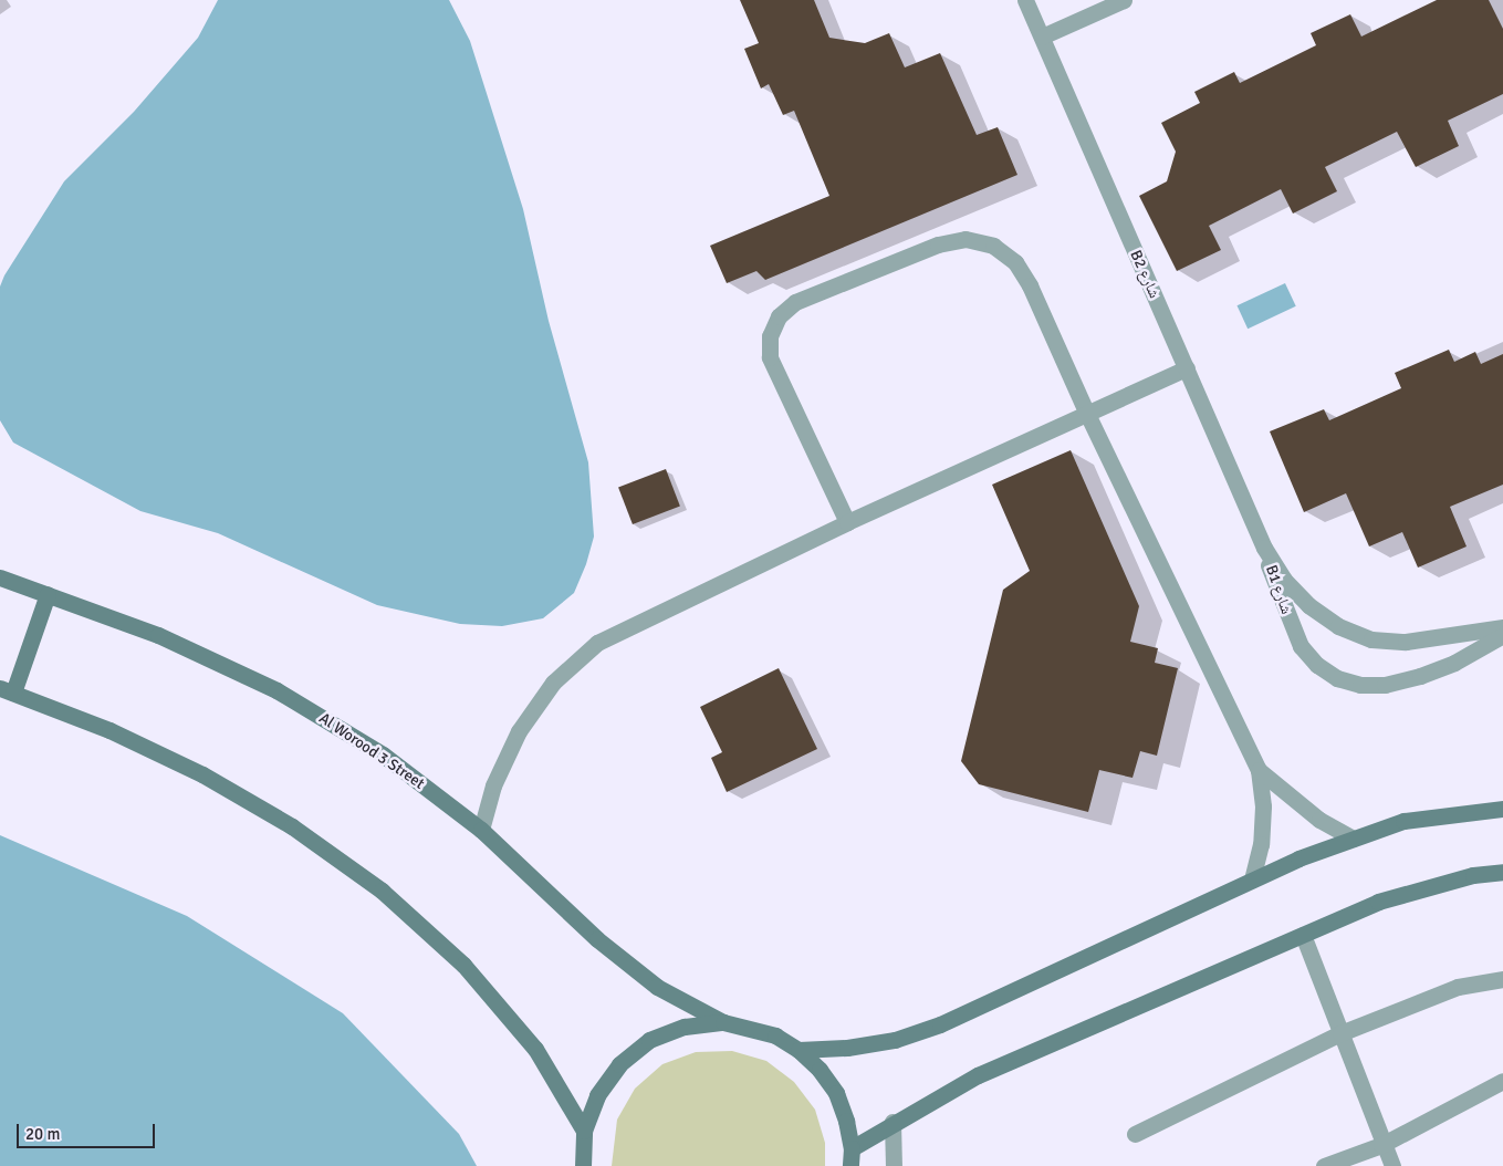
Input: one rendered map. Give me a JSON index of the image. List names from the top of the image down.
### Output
{
  "streets": {
    "street": ["B2 شارع", "B1 شارع", "Al Worood 3 Street"]
  },
  "crossings": [
    ["B2 شارع", "B1 شارع"]
  ],
  "scale_bar": "20 m"
}
